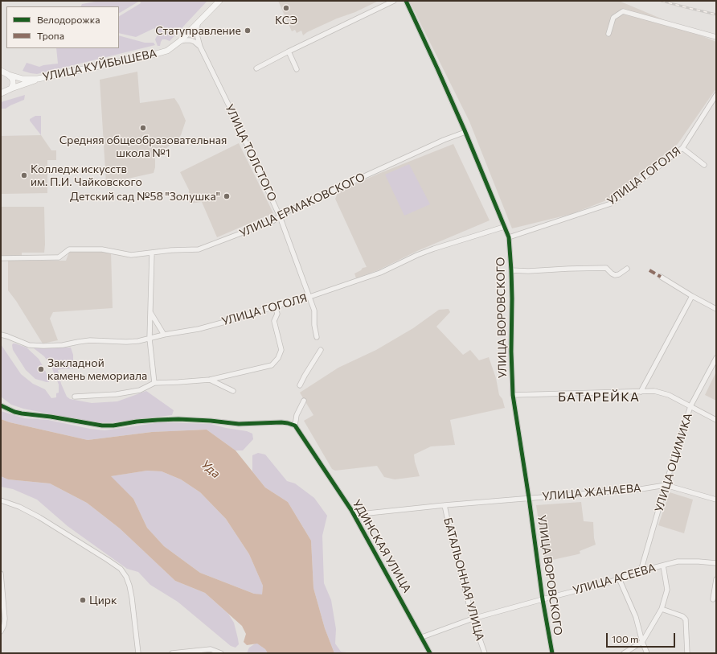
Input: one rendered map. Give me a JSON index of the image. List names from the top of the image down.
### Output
{
  "streets": {
    "main road": ["УЛИЦА КУЙБЫШЕВА"],
    "street": [
      "УЛИЦА ТОЛСТОГО",
      "УЛИЦА ГОГОЛЯ",
      "УЛИЦА ЕРМАКОВСКОГО",
      "УЛИЦА ВОРОВСКОГО",
      "УЛИЦА ОЦИМИКА",
      "УЛИЦА ЖАНАЕВА",
      "УДИНСКАЯ УЛИЦА",
      "БАТАЛЬОННАЯ УЛИЦА",
      "УЛИЦА АСЕЕВА"
    ]
  },
  "crossings": [
    ["УЛИЦА КУЙБЫШЕВА", "УЛИЦА ТОЛСТОГО"],
    ["УЛИЦА ТОЛСТОГО", "УЛИЦА ГОГОЛЯ"],
    ["УЛИЦА ТОЛСТОГО", "УЛИЦА ЕРМАКОВСКОГО"],
    ["УЛИЦА ГОГОЛЯ", "УЛИЦА ВОРОВСКОГО"],
    ["УЛИЦА ЕРМАКОВСКОГО", "УЛИЦА ВОРОВСКОГО"],
    ["УЛИЦА ВОРОВСКОГО", "УЛИЦА ЖАНАЕВА"],
    ["УЛИЦА ВОРОВСКОГО", "УЛИЦА АСЕЕВА"],
    ["УЛИЦА ОЦИМИКА", "УЛИЦА ЖАНАЕВА"],
    ["УЛИЦА ОЦИМИКА", "УЛИЦА АСЕЕВА"],
    ["УЛИЦА ЖАНАЕВА", "УДИНСКАЯ УЛИЦА"],
    ["УЛИЦА ЖАНАЕВА", "БАТАЛЬОННАЯ УЛИЦА"],
    ["УДИНСКАЯ УЛИЦА", "УЛИЦА АСЕЕВА"],
    ["БАТАЛЬОННАЯ УЛИЦА", "УЛИЦА АСЕЕВА"]
  ],
  "districts": ["БАТАРЕЙКА"],
  "water": ["Уда"],
  "places": [
    "КСЭ",
    "Статуправление",
    "Средняя общеобразовательная школа №1",
    "Колледж искусств им. П.И. Чайковского",
    "Детский сад №58 \"Золушка\"",
    "Закладной камень мемориала",
    "Цирк"
  ],
  "legend": ["Велодорожка", "Тропа"],
  "scale_bar": "100 m"
}
